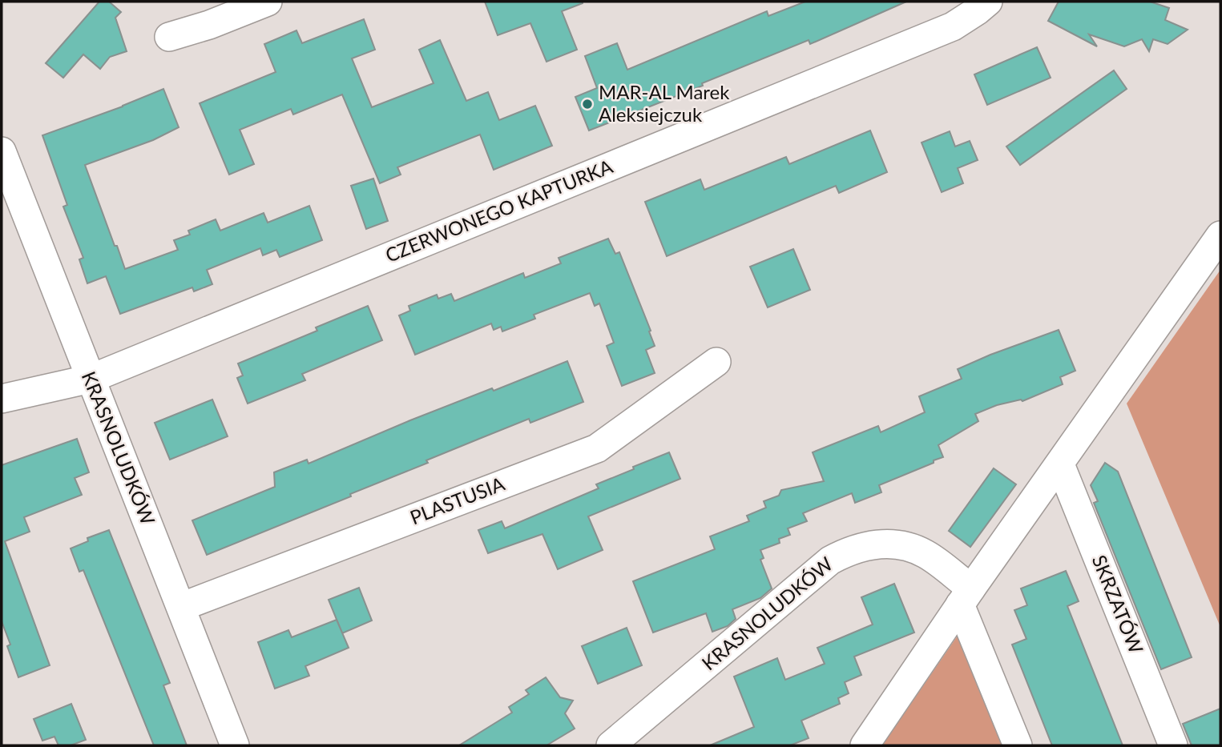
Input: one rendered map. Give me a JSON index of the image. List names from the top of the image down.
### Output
{
  "streets": {
    "street": [
      "CZERWONEGO KAPTURKA",
      "KRASNOLUDKÓW",
      "PLASTUSIA",
      "SKRZATÓW"
    ]
  },
  "crossings": [
    ["CZERWONEGO KAPTURKA", "KRASNOLUDKÓW"],
    ["KRASNOLUDKÓW", "PLASTUSIA"]
  ],
  "places": ["MAR-AL Marek Aleksiejczuk"]
}
